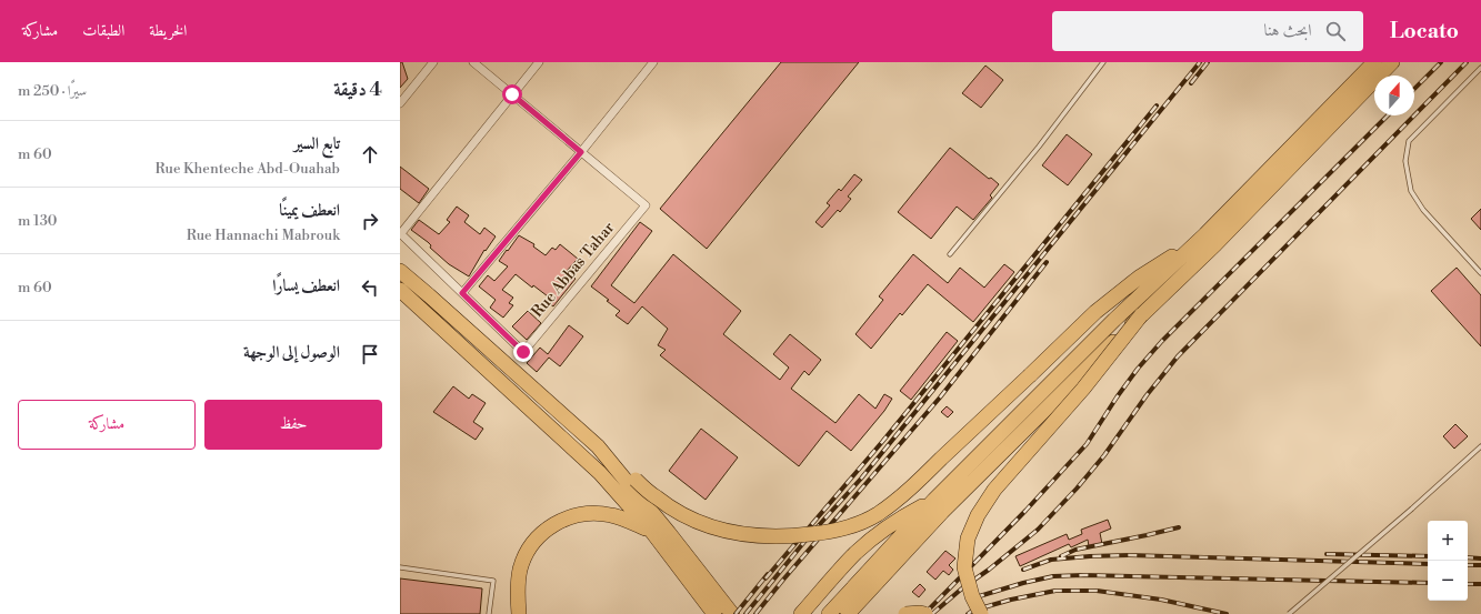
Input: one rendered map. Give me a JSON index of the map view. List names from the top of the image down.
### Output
{
  "streets": {
    "street": ["Rue Abbas Tahar"]
  },
  "north": "top",
  "page": {
    "header": "Locato",
    "search": "ابحث هنا",
    "nav": ["الخريطة", "الطبقات", "مشاركة"],
    "heading": ["4 دقيقة", "سيرًا · 250 m"],
    "list": [
      ["تابع السير", "Rue Khenteche Abd-Ouahab", "60 m"],
      ["انعطف يمينًا", "Rue Hannachi Mabrouk", "130 m"],
      ["انعطف يسارًا", "60 m"],
      "الوصول إلى الوجهة"
    ],
    "buttons": ["حفظ", "مشاركة"],
    "map_buttons": ["+", "−"]
  }
}
